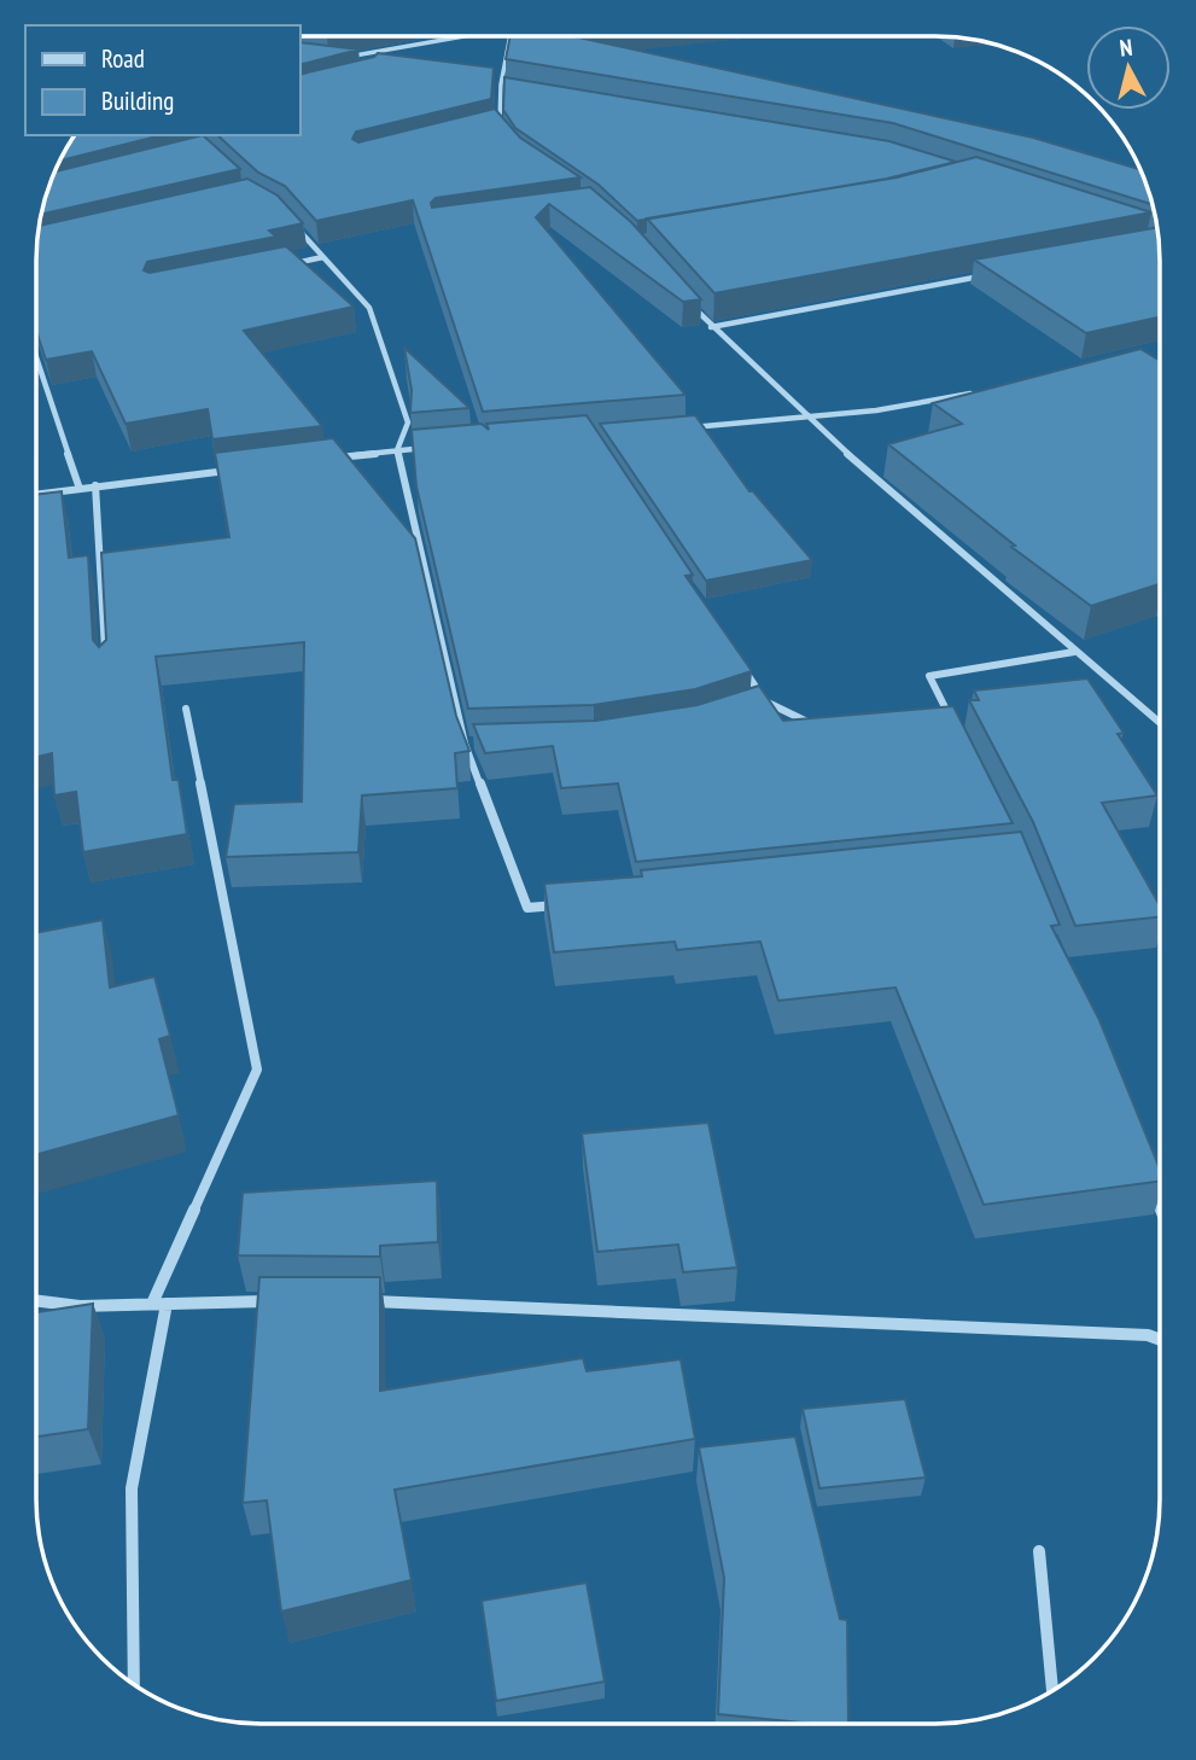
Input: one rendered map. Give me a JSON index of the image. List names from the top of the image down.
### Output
{
  "legend": ["Road", "Building"],
  "north": "top"
}
